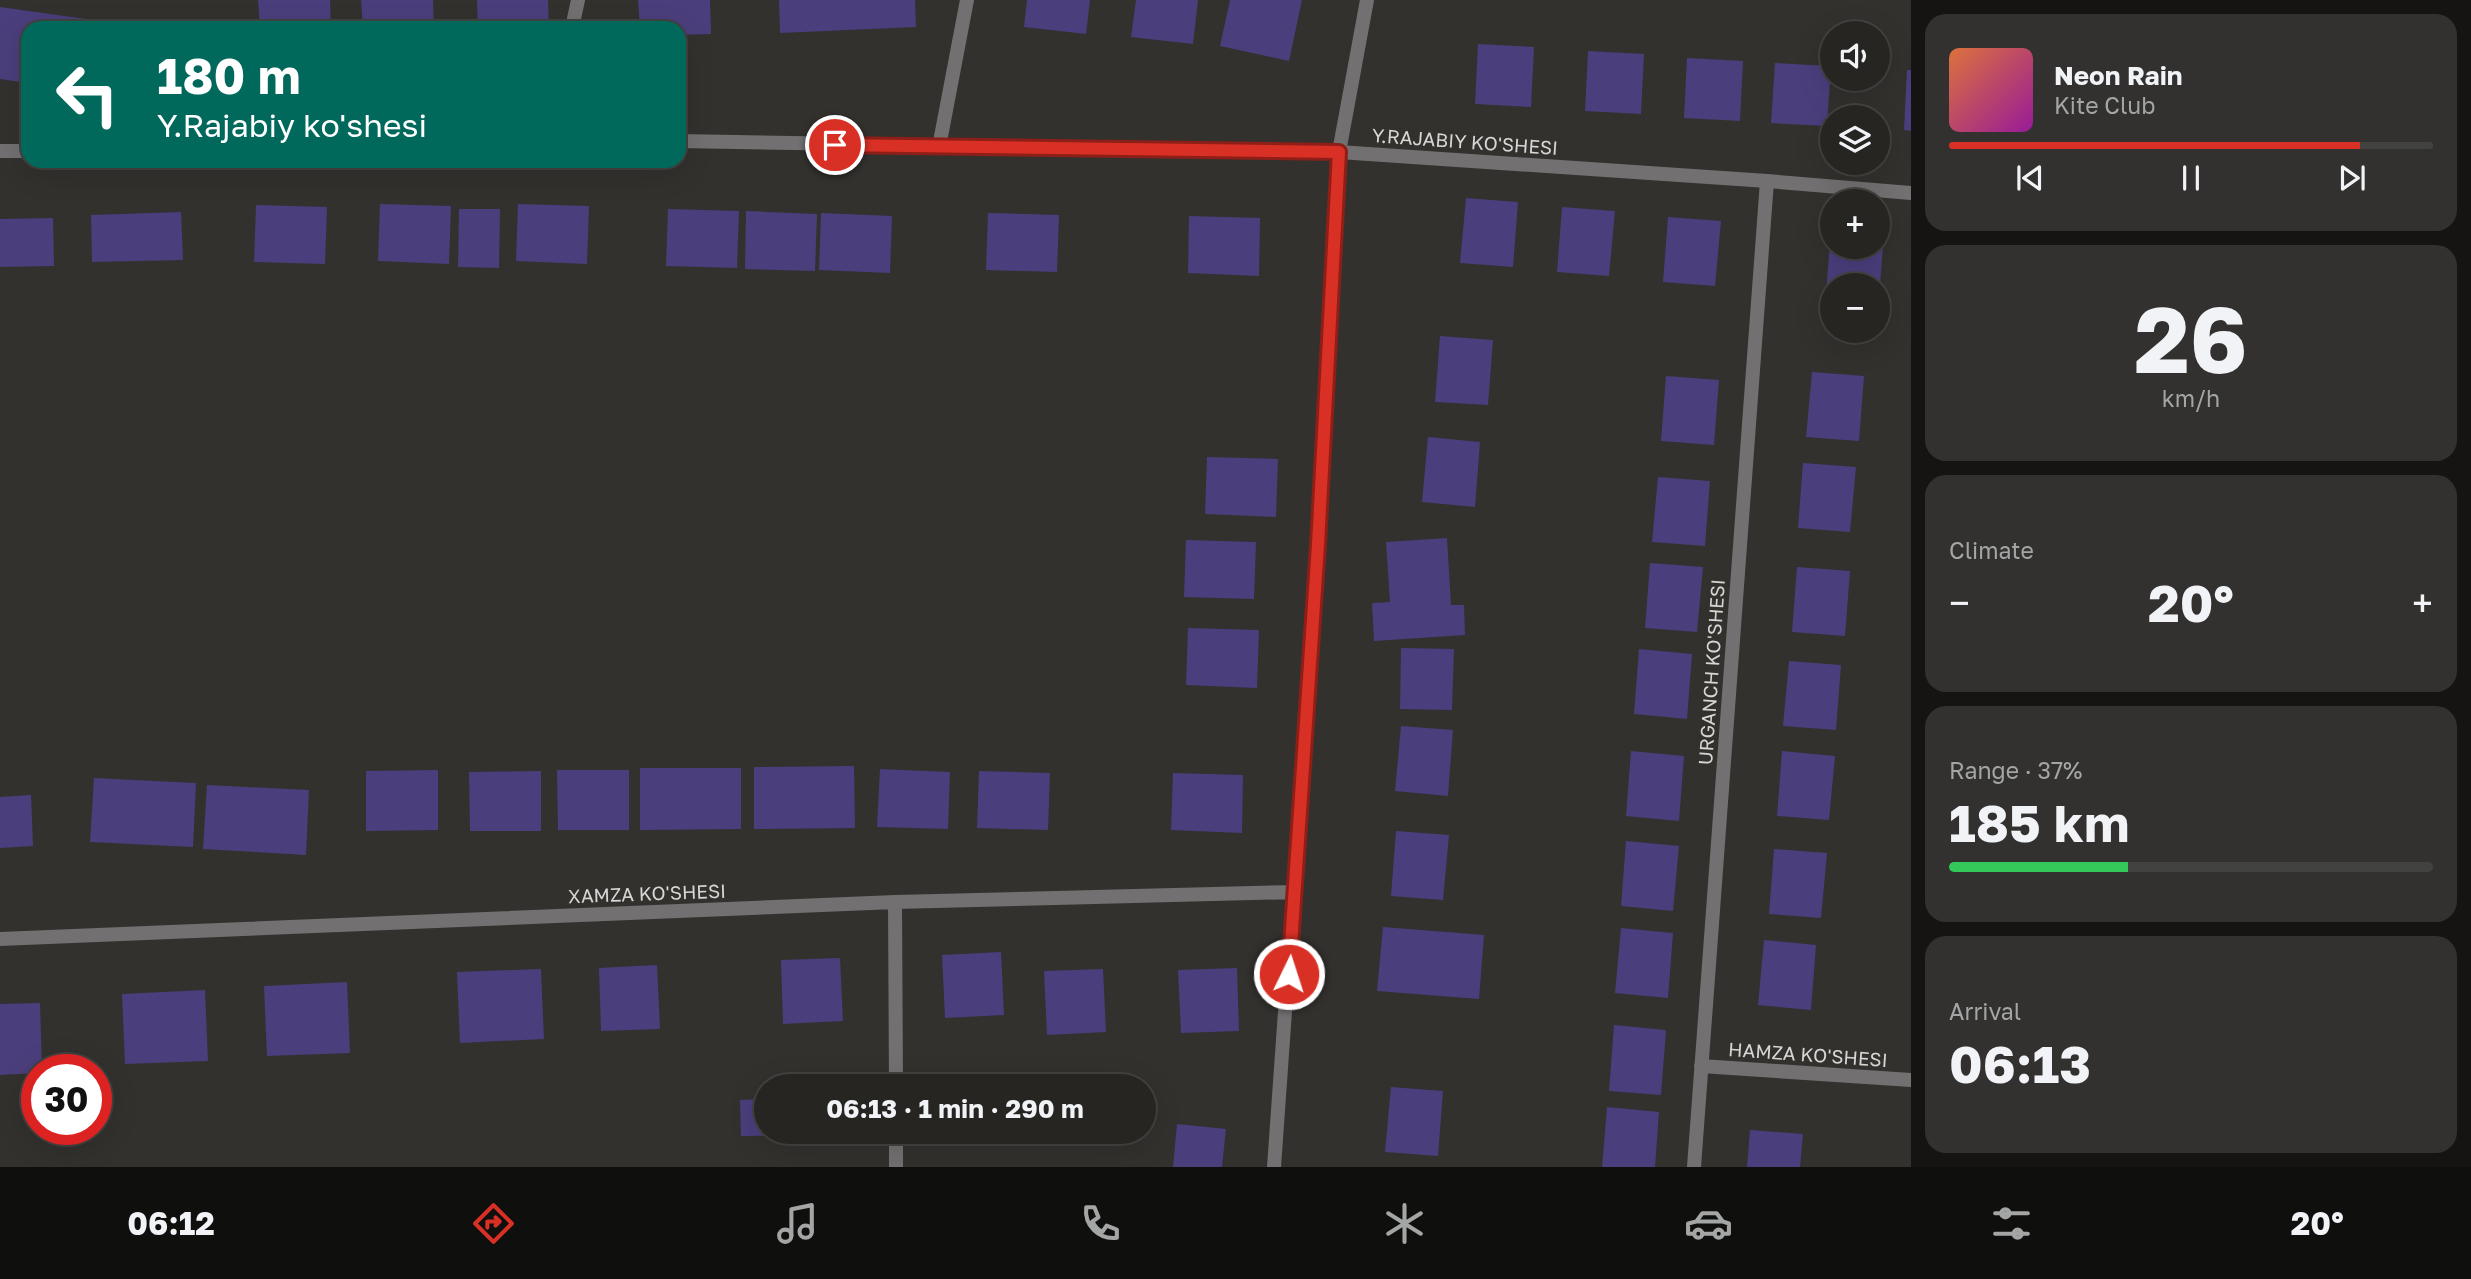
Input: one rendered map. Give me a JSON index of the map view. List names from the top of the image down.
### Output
{
  "streets": {
    "street": [
      "Y.RAJABIY KO'SHESI",
      "URGANCH KO'SHESI",
      "XAMZA KO'SHESI",
      "HAMZA KO'SHESI"
    ]
  },
  "crossings": [
    ["Y.RAJABIY KO'SHESI", "URGANCH KO'SHESI"],
    ["URGANCH KO'SHESI", "HAMZA KO'SHESI"]
  ],
  "page": {
    "map_buttons": ["+", "−"],
    "turn": ["180 m", "Y.Rajabiy ko'shesi"],
    "song": ["Neon Rain", "Kite Club"],
    "tile": [
      ["26", "km/h"],
      "Climate",
      ["Range · 37%", "185 km"],
      ["Arrival", "06:13"]
    ],
    "heat": ["−", "20°", "+"],
    "limit": "30",
    "trip": "06:13 · 1 min · 290 m",
    "tabs": ["06:12", "20°"]
  }
}
